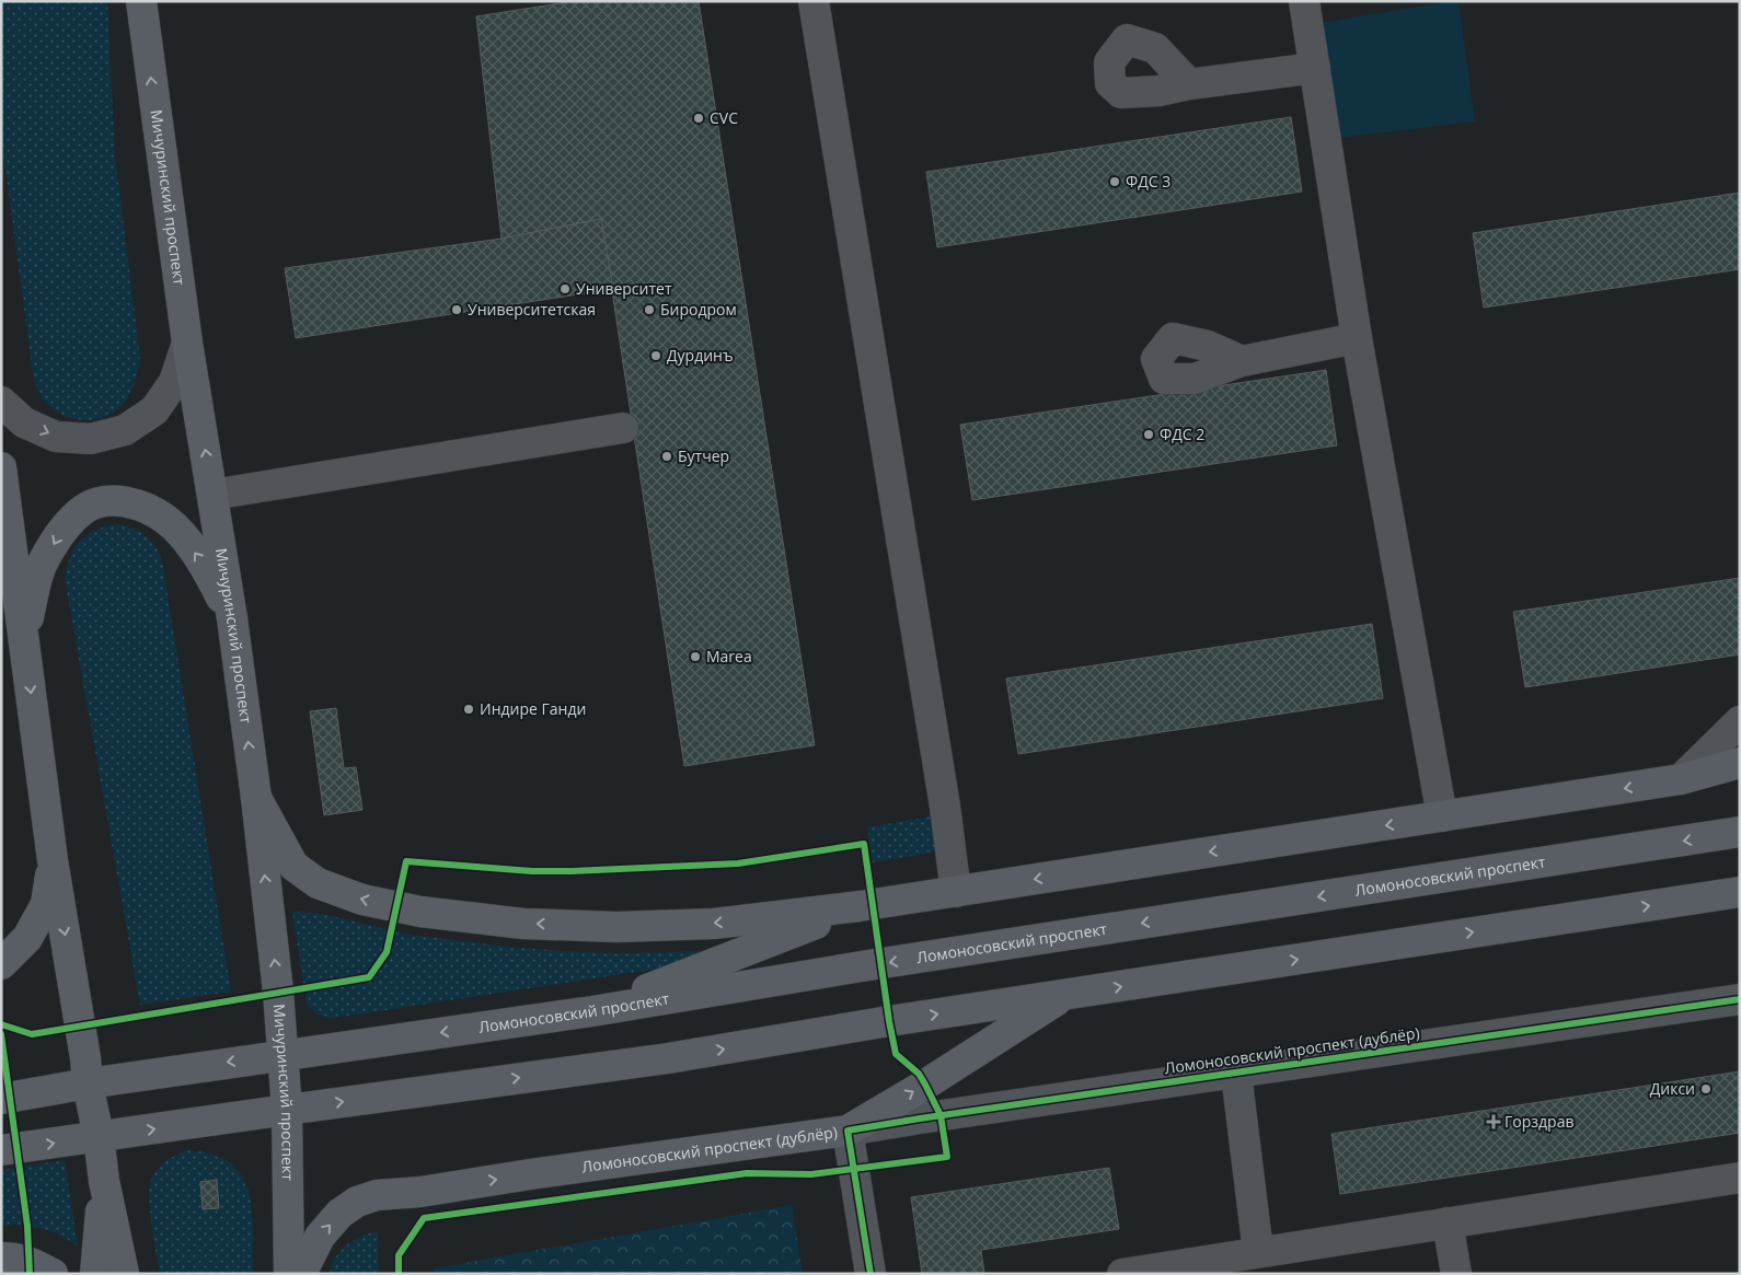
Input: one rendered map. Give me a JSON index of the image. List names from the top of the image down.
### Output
{
  "streets": {
    "main road": ["Мичуринский проспект", "Ломоносовский проспект", "Ломоносовский проспект (дублёр)"]
  },
  "crossings": [
    ["Мичуринский проспект", "Ломоносовский проспект"]
  ],
  "one_way": ["Ломоносовский проспект (дублёр)"],
  "places": {
    "other": [
      "CVC",
      "ФДС 3",
      "Университет",
      "Университетская",
      "Биродром",
      "Дурдинъ",
      "ФДС 2",
      "Бутчер",
      "Marea",
      "Индире Ганди",
      "Дикси"
    ],
    "health": ["Горздрав"]
  }
}
